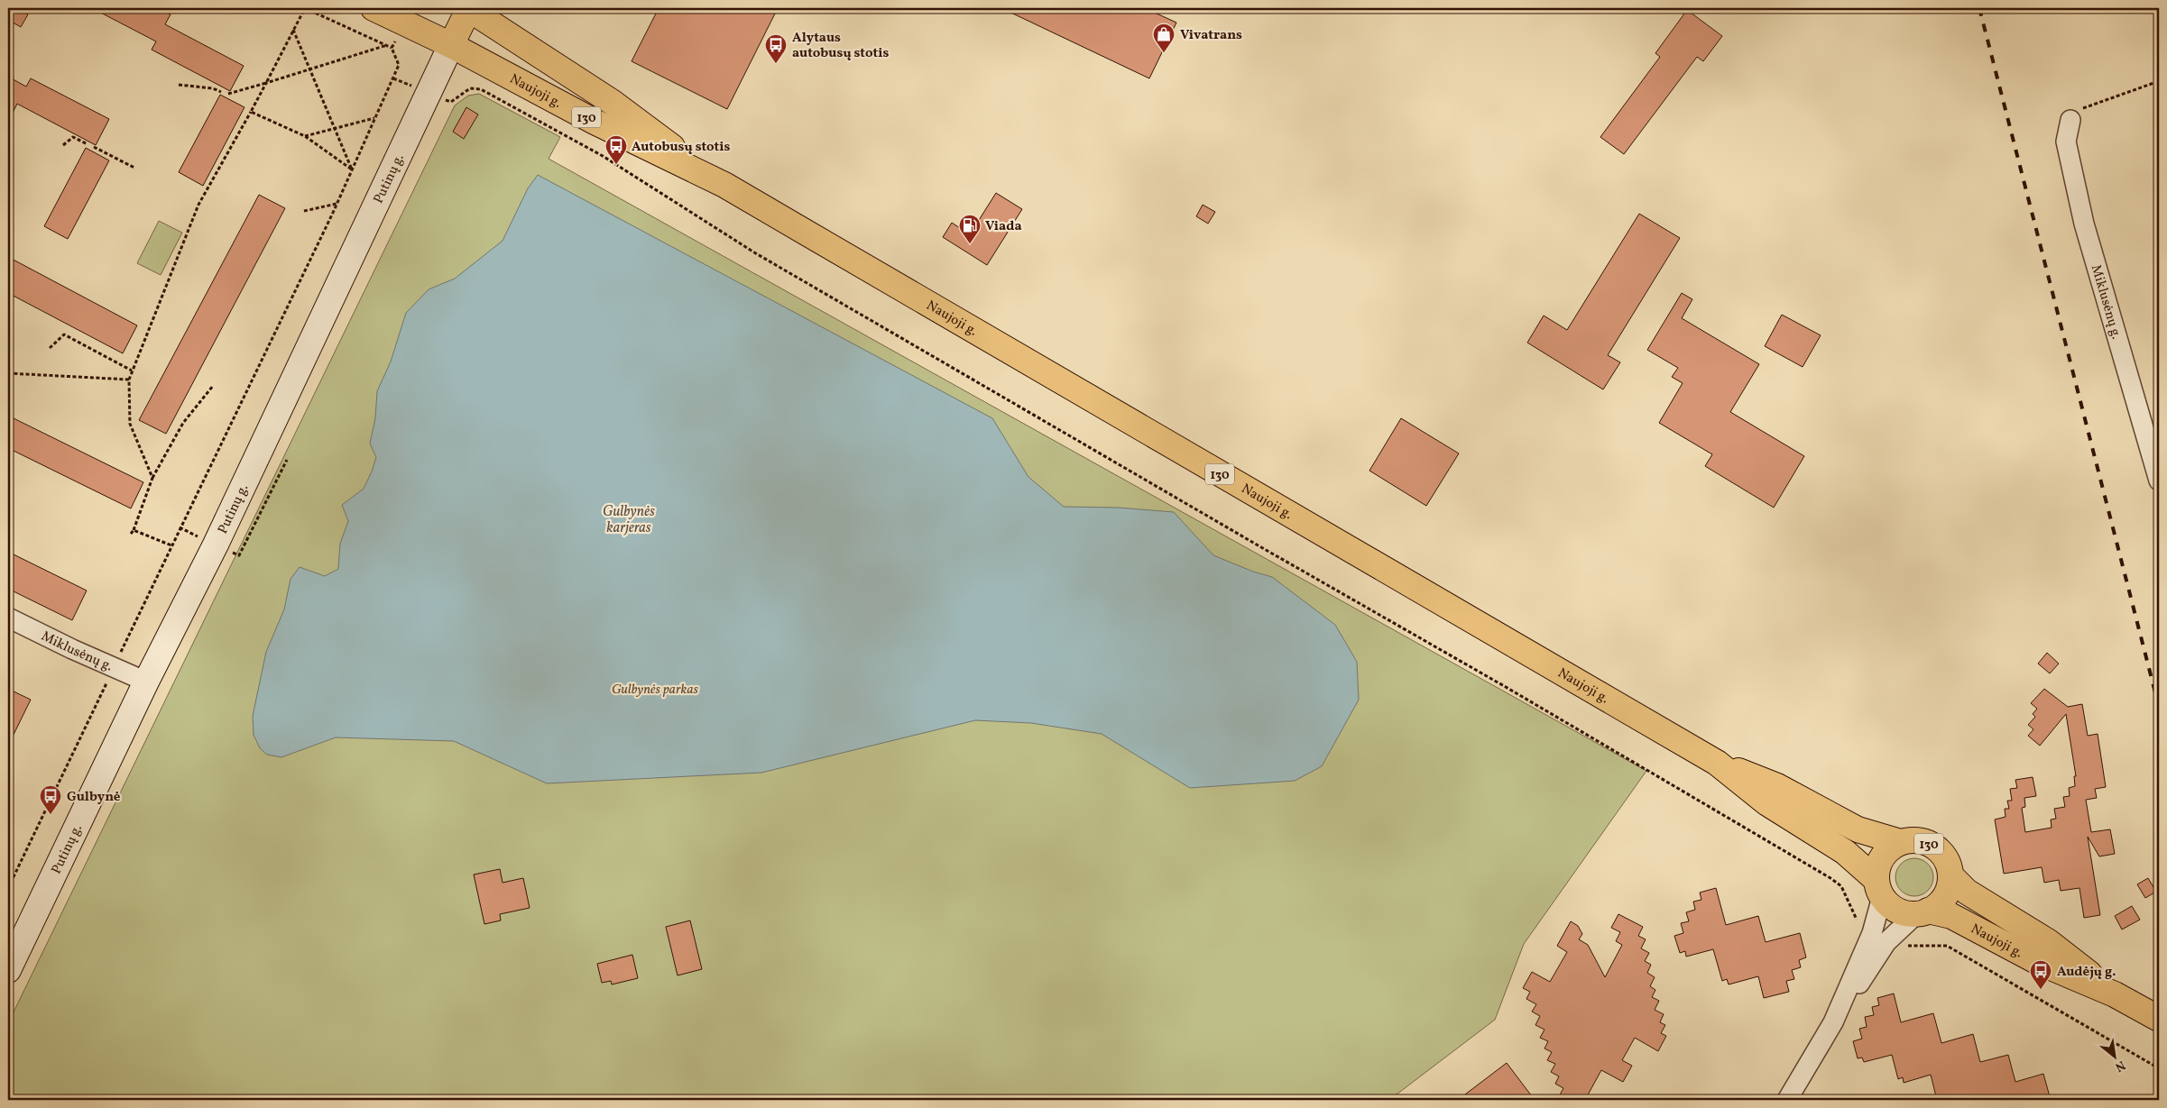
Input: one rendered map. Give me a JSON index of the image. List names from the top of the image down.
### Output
{
  "streets": {
    "main road": ["Naujoji g.", "130", "Putinų g."],
    "street": ["Miklusėnų g."]
  },
  "crossings": [
    ["Naujoji g.", "130"],
    ["Naujoji g.", "Putinų g."],
    ["Putinų g.", "Miklusėnų g."]
  ],
  "water": ["Gulbynės karjeras"],
  "parks": ["Gulbynės parkas"],
  "places": {
    "shop": ["Vivatrans"],
    "bus stop": [
      "Alytaus autobusų stotis",
      "Autobusų stotis",
      "Gulbynė",
      "Audėjų g."
    ],
    "fuel station": ["Viada"]
  },
  "north": "bottom right"
}
